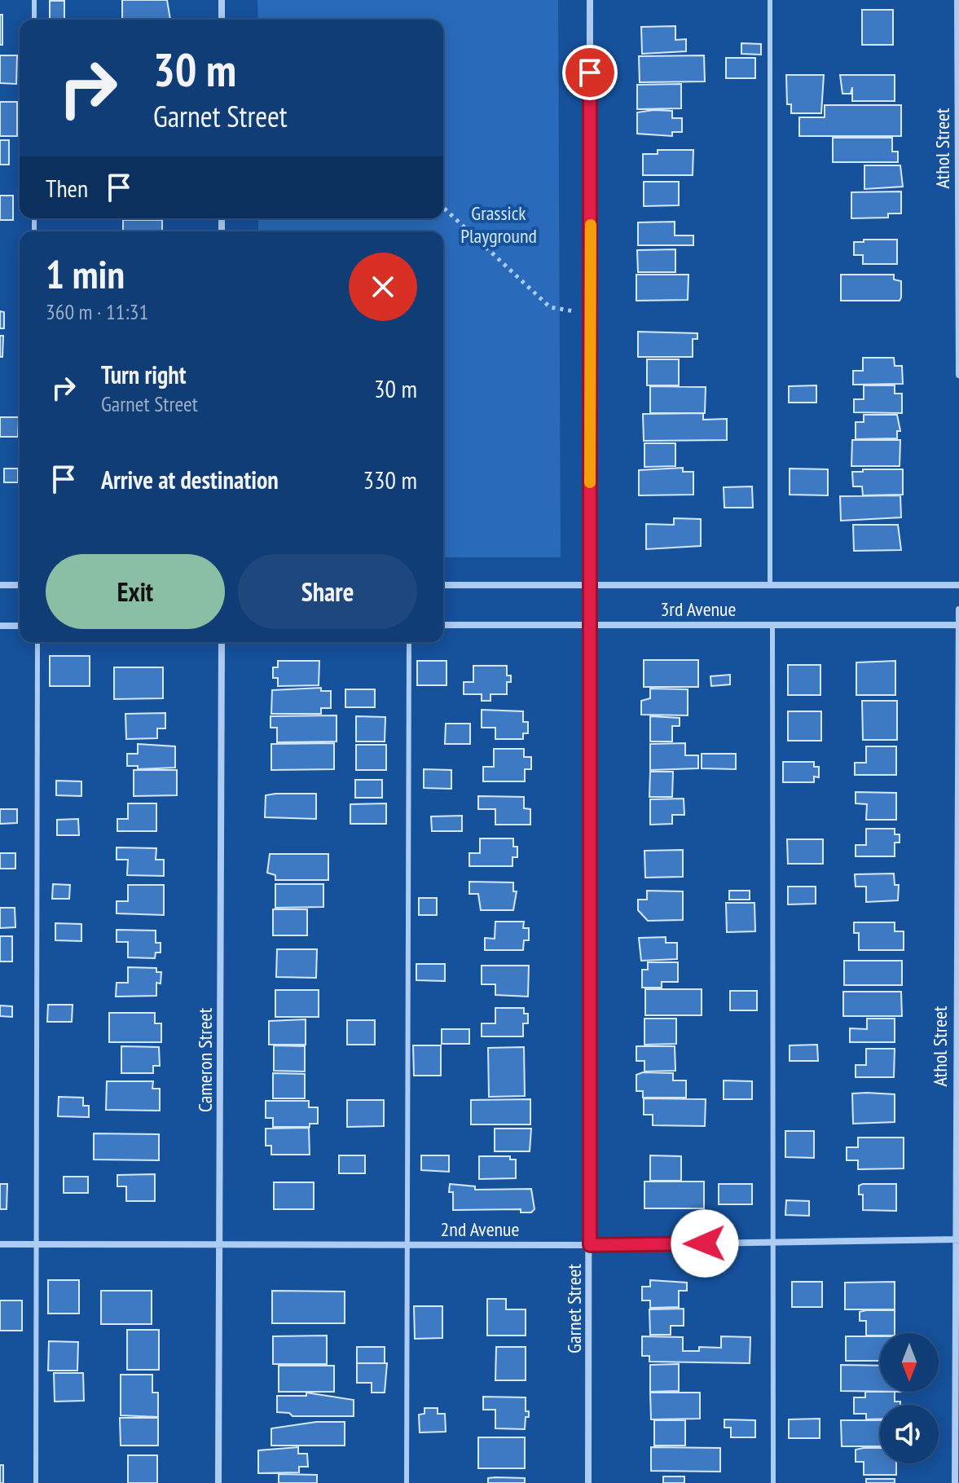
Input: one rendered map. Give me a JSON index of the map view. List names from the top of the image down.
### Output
{
  "streets": {
    "street": [
      "Athol Street",
      "3rd Avenue",
      "Cameron Street",
      "2nd Avenue",
      "Garnet Street"
    ]
  },
  "crossings": [
    ["Athol Street", "3rd Avenue"],
    ["Athol Street", "2nd Avenue"],
    ["3rd Avenue", "Garnet Street"],
    ["Cameron Street", "2nd Avenue"],
    ["2nd Avenue", "Garnet Street"]
  ],
  "parks": ["Grassick Playground"],
  "north": "bottom",
  "page": {
    "turn": ["30 m", "Garnet Street"],
    "then": "Then",
    "heading": ["1 min", "360 m · 11:31"],
    "list": [
      {
        "name": "Turn right",
        "note": "Garnet Street",
        "value": "30 m"
      },
      {
        "name": "Arrive at destination",
        "value": "330 m"
      }
    ],
    "buttons": ["Exit", "Share"]
  }
}
